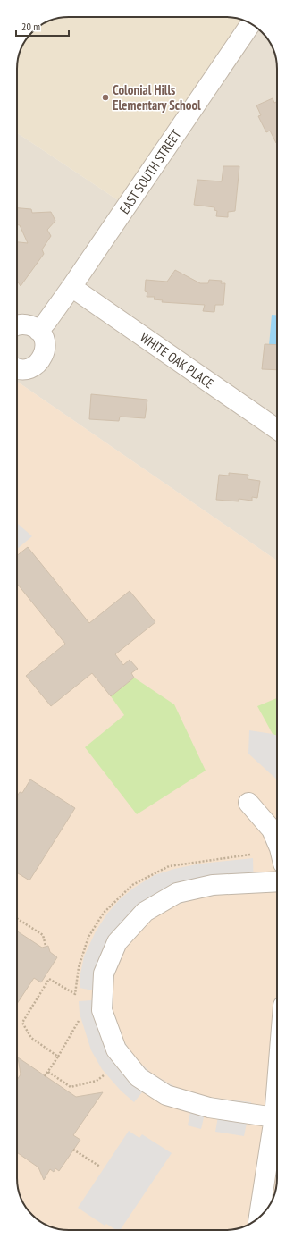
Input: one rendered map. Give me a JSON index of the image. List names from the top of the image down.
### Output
{
  "streets": {
    "street": ["EAST SOUTH STREET", "WHITE OAK PLACE"]
  },
  "crossings": [
    ["EAST SOUTH STREET", "WHITE OAK PLACE"]
  ],
  "places": ["Colonial Hills Elementary School"],
  "scale_bar": "20 m"
}
